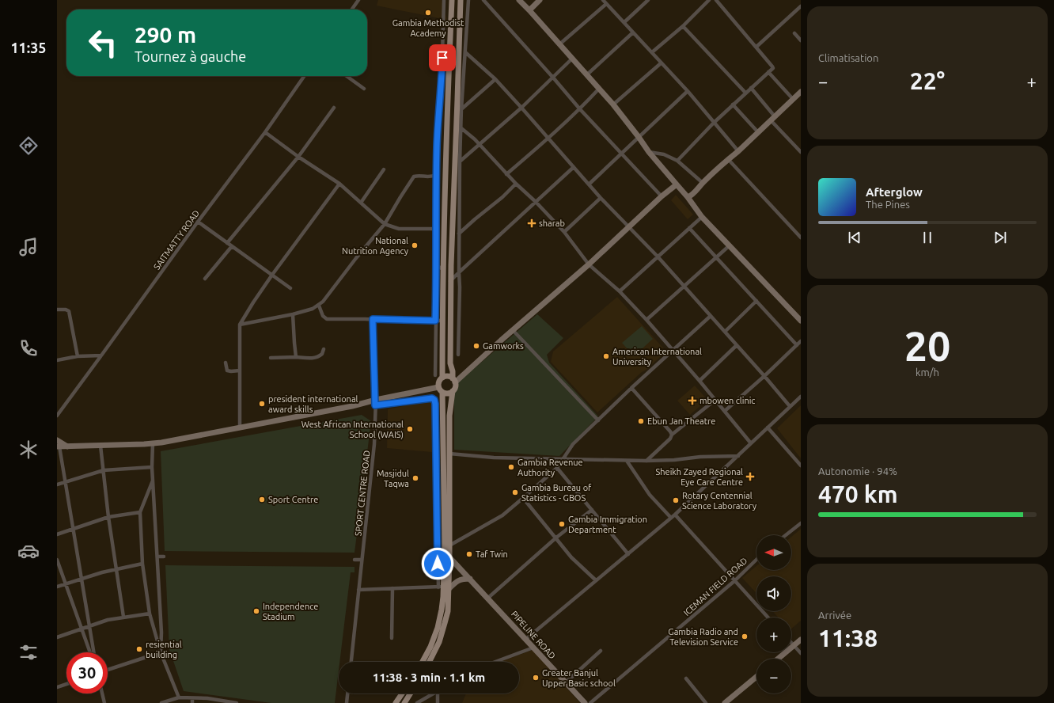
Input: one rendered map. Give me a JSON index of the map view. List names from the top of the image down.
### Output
{
  "streets": {
    "street": [
      "SAITMATTY ROAD",
      "SPORT CENTRE ROAD",
      "ICEMAN FIELD ROAD",
      "PIPELINE ROAD"
    ]
  },
  "places": {
    "other": [
      "Gambia Methodist Academy",
      "National Nutrition Agency",
      "Gamworks",
      "American International University",
      "president international award skills",
      "Ebun Jan Theatre",
      "West African International School (WAIS)",
      "Gambia Revenue Authority",
      "Masjidul Taqwa",
      "Gambia Bureau of Statistics - GBOS",
      "Sport Centre",
      "Rotary Centennial Science Laboratory",
      "Gambia Immigration Department",
      "Taf Twin",
      "Independence Stadium",
      "Gambia Radio and Television Service",
      "resiential building",
      "Greater Banjul Upper Basic school"
    ],
    "health": ["sharab", "mbowen clinic", "Sheikh Zayed Regional Eye Care Centre"]
  },
  "north": "left",
  "page": {
    "tabs": "11:35",
    "tile": [
      "Climatisation",
      ["20", "km/h"],
      ["Autonomie · 94%", "470 km"],
      ["Arrivée", "11:38"]
    ],
    "turn": ["290 m", "Tournez à gauche"],
    "heat": ["−", "22°", "+"],
    "song": ["Afterglow", "The Pines"],
    "map_buttons": ["+", "−"],
    "limit": "30",
    "trip": "11:38 · 3 min · 1.1 km"
  }
}
